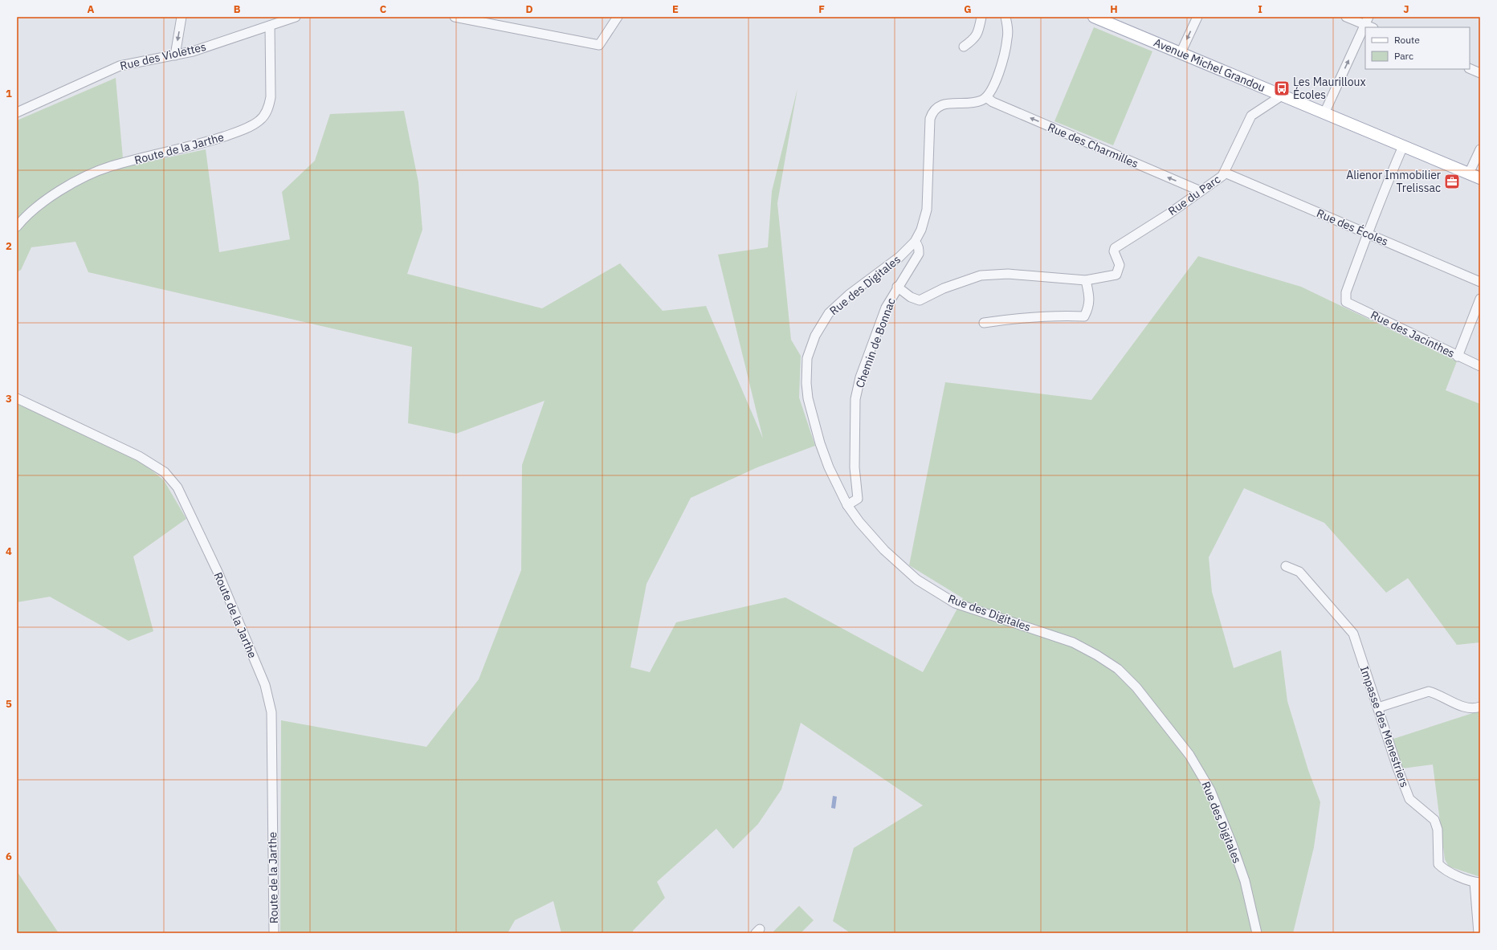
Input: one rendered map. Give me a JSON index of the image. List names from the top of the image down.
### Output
{
  "streets": {
    "main road": ["Avenue Michel Grandou"],
    "street": [
      "Rue des Violettes",
      "Rue des Charmilles",
      "Route de la Jarthe",
      "Rue du Parc",
      "Rue des Écoles",
      "Rue des Digitales",
      "Rue des Jacinthes",
      "Chemin de Bonnac",
      "Impasse des Menestriers"
    ]
  },
  "crossings": [
    ["Rue des Violettes", "Route de la Jarthe"],
    ["Avenue Michel Grandou", "Rue du Parc"],
    ["Rue des Charmilles", "Rue du Parc"],
    ["Rue des Charmilles", "Rue des Digitales"],
    ["Rue du Parc", "Rue des Écoles"],
    ["Rue des Écoles", "Rue des Jacinthes"],
    ["Rue des Digitales", "Chemin de Bonnac"]
  ],
  "one_way": ["Rue des Charmilles"],
  "places": {
    "bus stop": ["Les Maurilloux Écoles"],
    "office": ["Alienor Immobilier Trelissac"]
  },
  "legend": ["Route", "Parc"],
  "grid": {
    "columns": [
      "A",
      "B",
      "C",
      "D",
      "E",
      "F",
      "G",
      "H",
      "I",
      "J"
    ],
    "rows": [
      "1",
      "2",
      "3",
      "4",
      "5",
      "6"
    ]
  }
}
